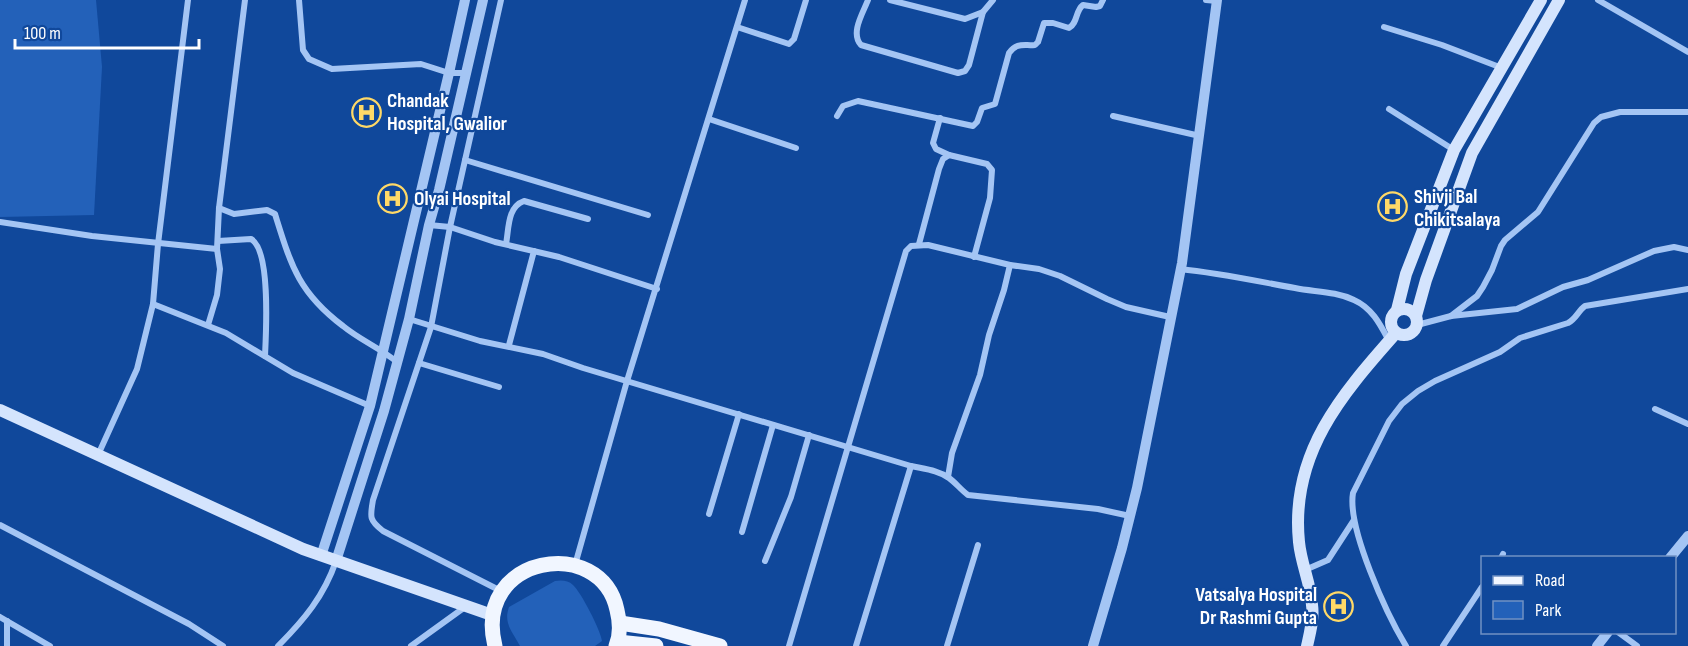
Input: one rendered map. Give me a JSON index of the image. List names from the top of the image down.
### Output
{
  "places": {
    "hospital": [
      "Chandak Hospital, Gwalior",
      "Olyai Hospital",
      "Shivji Bal Chikitsalaya",
      "Vatsalya Hospital Dr Rashmi Gupta"
    ]
  },
  "legend": ["Road", "Park"],
  "scale_bar": "100 m"
}
